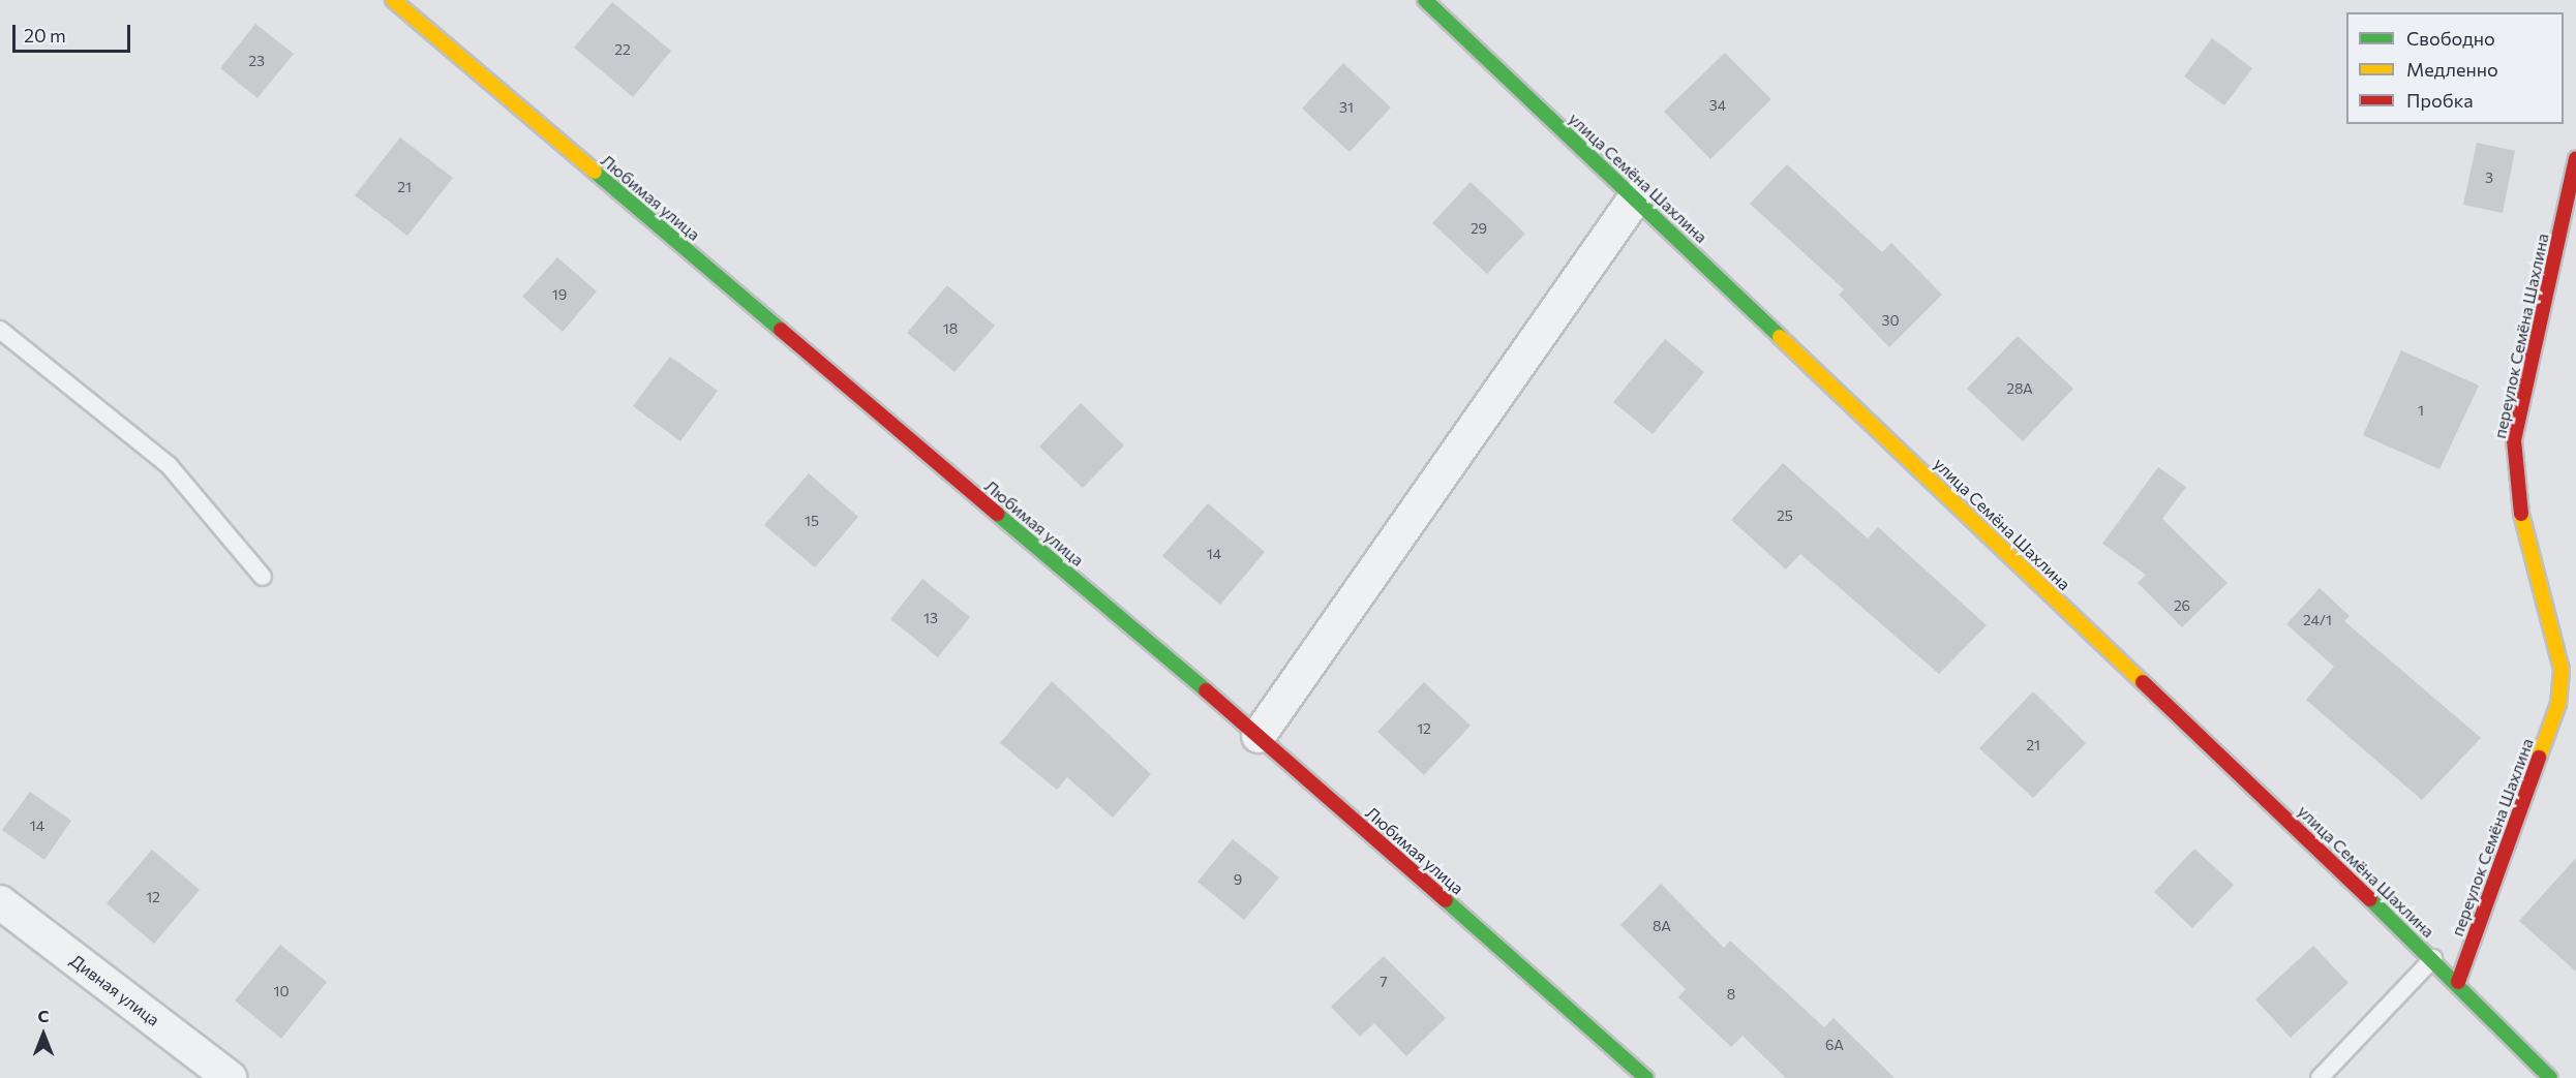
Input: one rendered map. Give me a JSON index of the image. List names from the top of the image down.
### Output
{
  "streets": {
    "street": [
      "улица Семёна Шахлина",
      "Любимая улица",
      "переулок Семёна Шахлина",
      "Дивная улица"
    ]
  },
  "crossings": [
    ["улица Семёна Шахлина", "переулок Семёна Шахлина"]
  ],
  "house_numbers": [
    "22",
    "23",
    "34",
    "31",
    "3",
    "21",
    "29",
    "19",
    "30",
    "18",
    "28А",
    "1",
    "25",
    "15",
    "14",
    "26",
    "13",
    "24/1",
    "12",
    "21",
    "14",
    "9",
    "12",
    "8А",
    "7",
    "10",
    "8",
    "6А"
  ],
  "legend": ["Свободно", "Медленно", "Пробка"],
  "scale_bar": "20 m",
  "north": "top"
}
